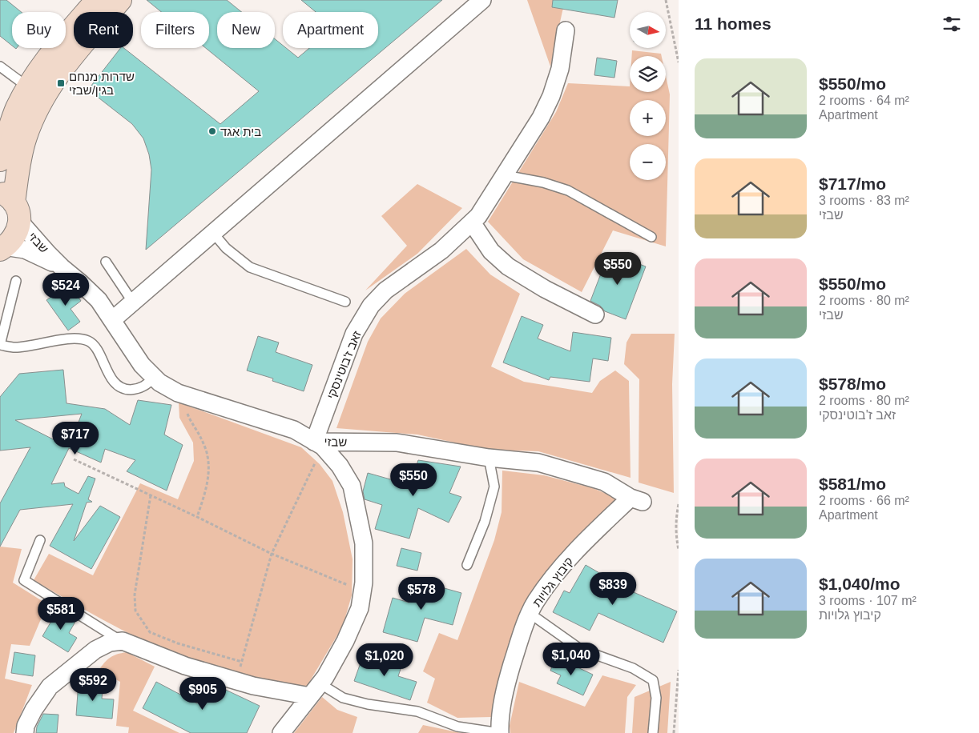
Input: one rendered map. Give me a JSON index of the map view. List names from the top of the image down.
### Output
{
  "streets": {
    "street": ["שבזי", "זאב ז'בוטינסקי", "קיבוץ גלויות"]
  },
  "crossings": [
    ["שבזי", "זאב ז'בוטינסקי"],
    ["שבזי", "קיבוץ גלויות"]
  ],
  "places": {
    "transit": ["שדרות מנחם בגין/שבזי"],
    "other": ["בית אגד"]
  },
  "north": "right",
  "page": {
    "heading": "11 homes",
    "map_buttons": ["+", "−"],
    "chip": [
      "Buy",
      "Rent",
      "Filters",
      "New",
      "Apartment"
    ],
    "list": [
      {
        "name": "$550/mo",
        "note": "2 rooms · 64 m² · Apartment"
      },
      {
        "name": "$717/mo",
        "note": "3 rooms · 83 m² · שבזי"
      },
      {
        "name": "$550/mo",
        "note": "2 rooms · 80 m² · שבזי"
      },
      {
        "name": "$578/mo",
        "note": "2 rooms · 80 m² · זאב ז'בוטינסקי"
      },
      {
        "name": "$581/mo",
        "note": "2 rooms · 66 m² · Apartment"
      },
      {
        "name": "$1,040/mo",
        "note": "3 rooms · 107 m² · קיבוץ גלויות"
      }
    ],
    "price": [
      "$550",
      "$524",
      "$717",
      "$550",
      "$839",
      "$578",
      "$581",
      "$1,040",
      "$1,020",
      "$592",
      "$905"
    ]
  }
}
